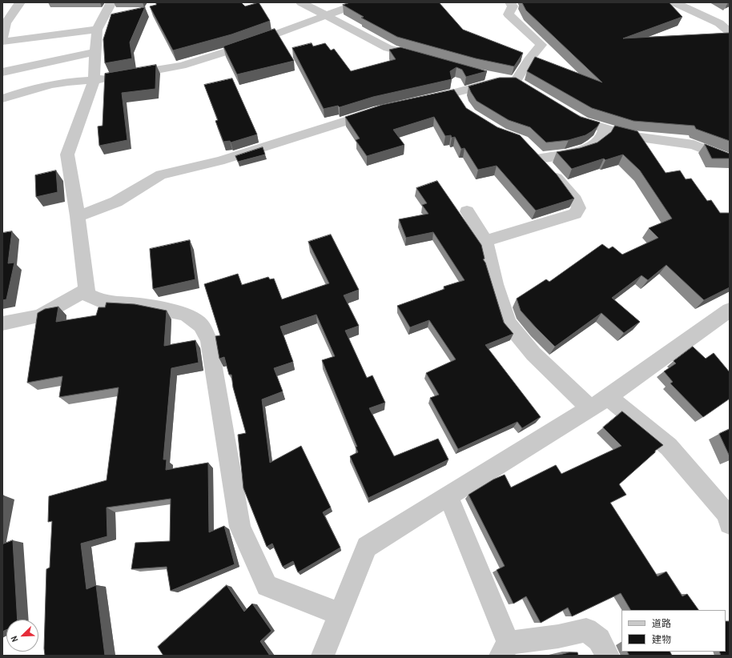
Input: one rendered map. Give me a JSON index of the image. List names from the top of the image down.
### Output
{
  "legend": ["道路", "建物"],
  "north": "bottom left"
}
